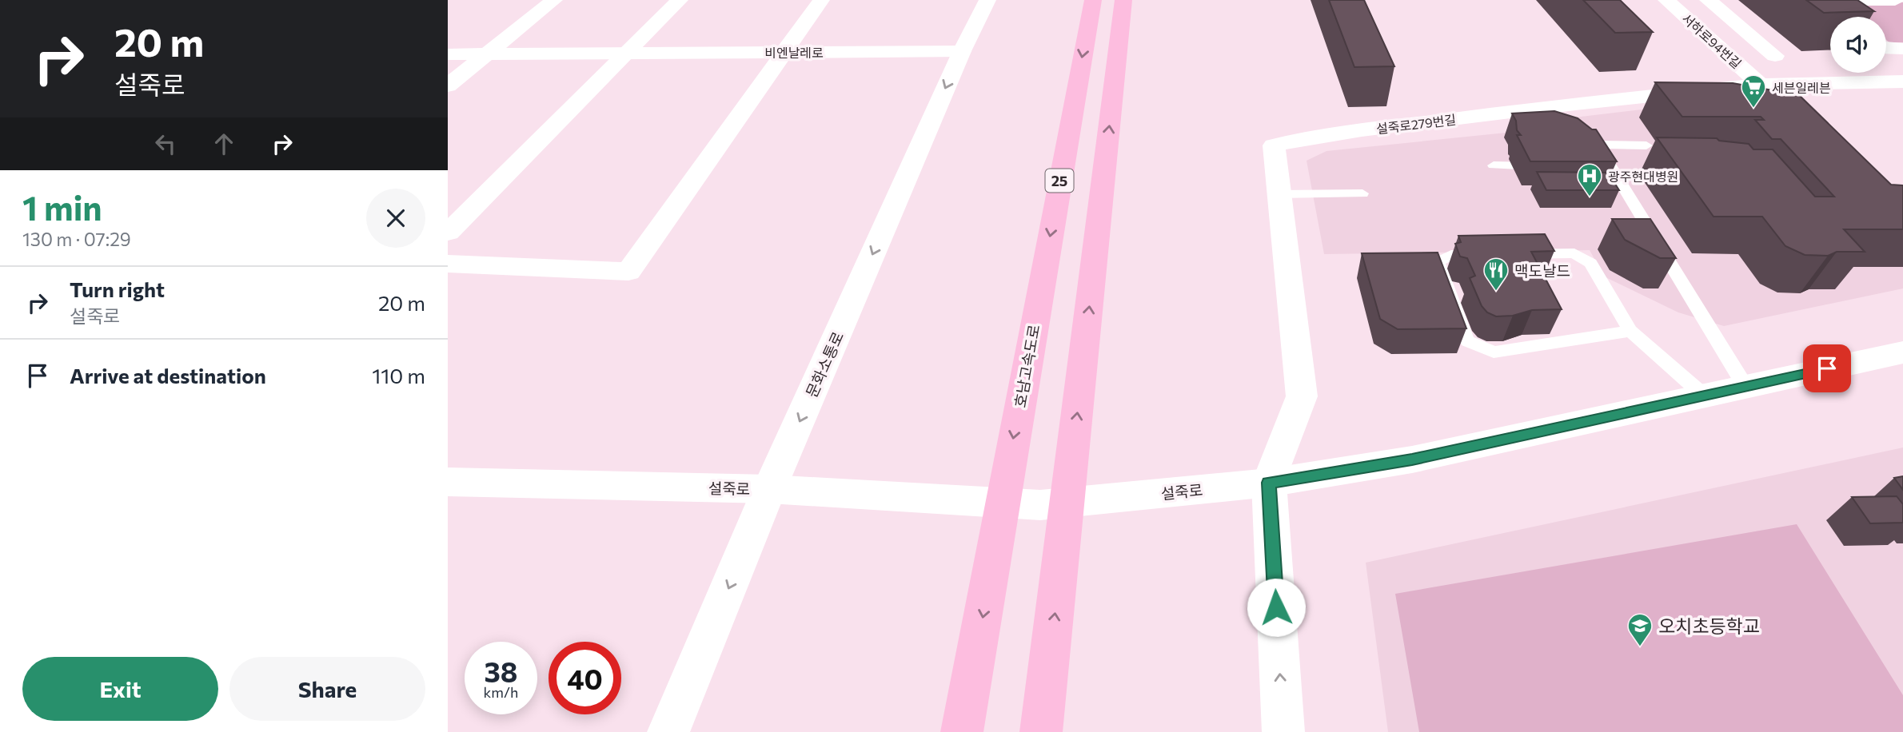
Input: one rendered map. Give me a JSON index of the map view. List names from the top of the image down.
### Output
{
  "streets": {
    "highway": ["25", "호남고속도로"],
    "street": [
      "서하로94번길",
      "비엔날레로",
      "설죽로279번길",
      "문화소통로",
      "설죽로"
    ]
  },
  "crossings": [
    ["서하로94번길", "설죽로279번길"],
    ["비엔날레로", "문화소통로"],
    ["설죽로279번길", "설죽로"],
    ["문화소통로", "설죽로"]
  ],
  "one_way": ["문화소통로"],
  "places": {
    "supermarket": ["세븐일레븐"],
    "hospital": ["광주현대병원"],
    "restaurant": ["맥도날드"],
    "school or university": ["오치초등학교"]
  },
  "page": {
    "turn": ["20 m", "설죽로"],
    "heading": ["1 min", "130 m · 07:29"],
    "list": [
      {
        "name": "Turn right",
        "note": "설죽로",
        "value": "20 m"
      },
      {
        "name": "Arrive at destination",
        "value": "110 m"
      }
    ],
    "speed": "38 km/h",
    "limit": "40",
    "buttons": ["Exit", "Share"]
  }
}
